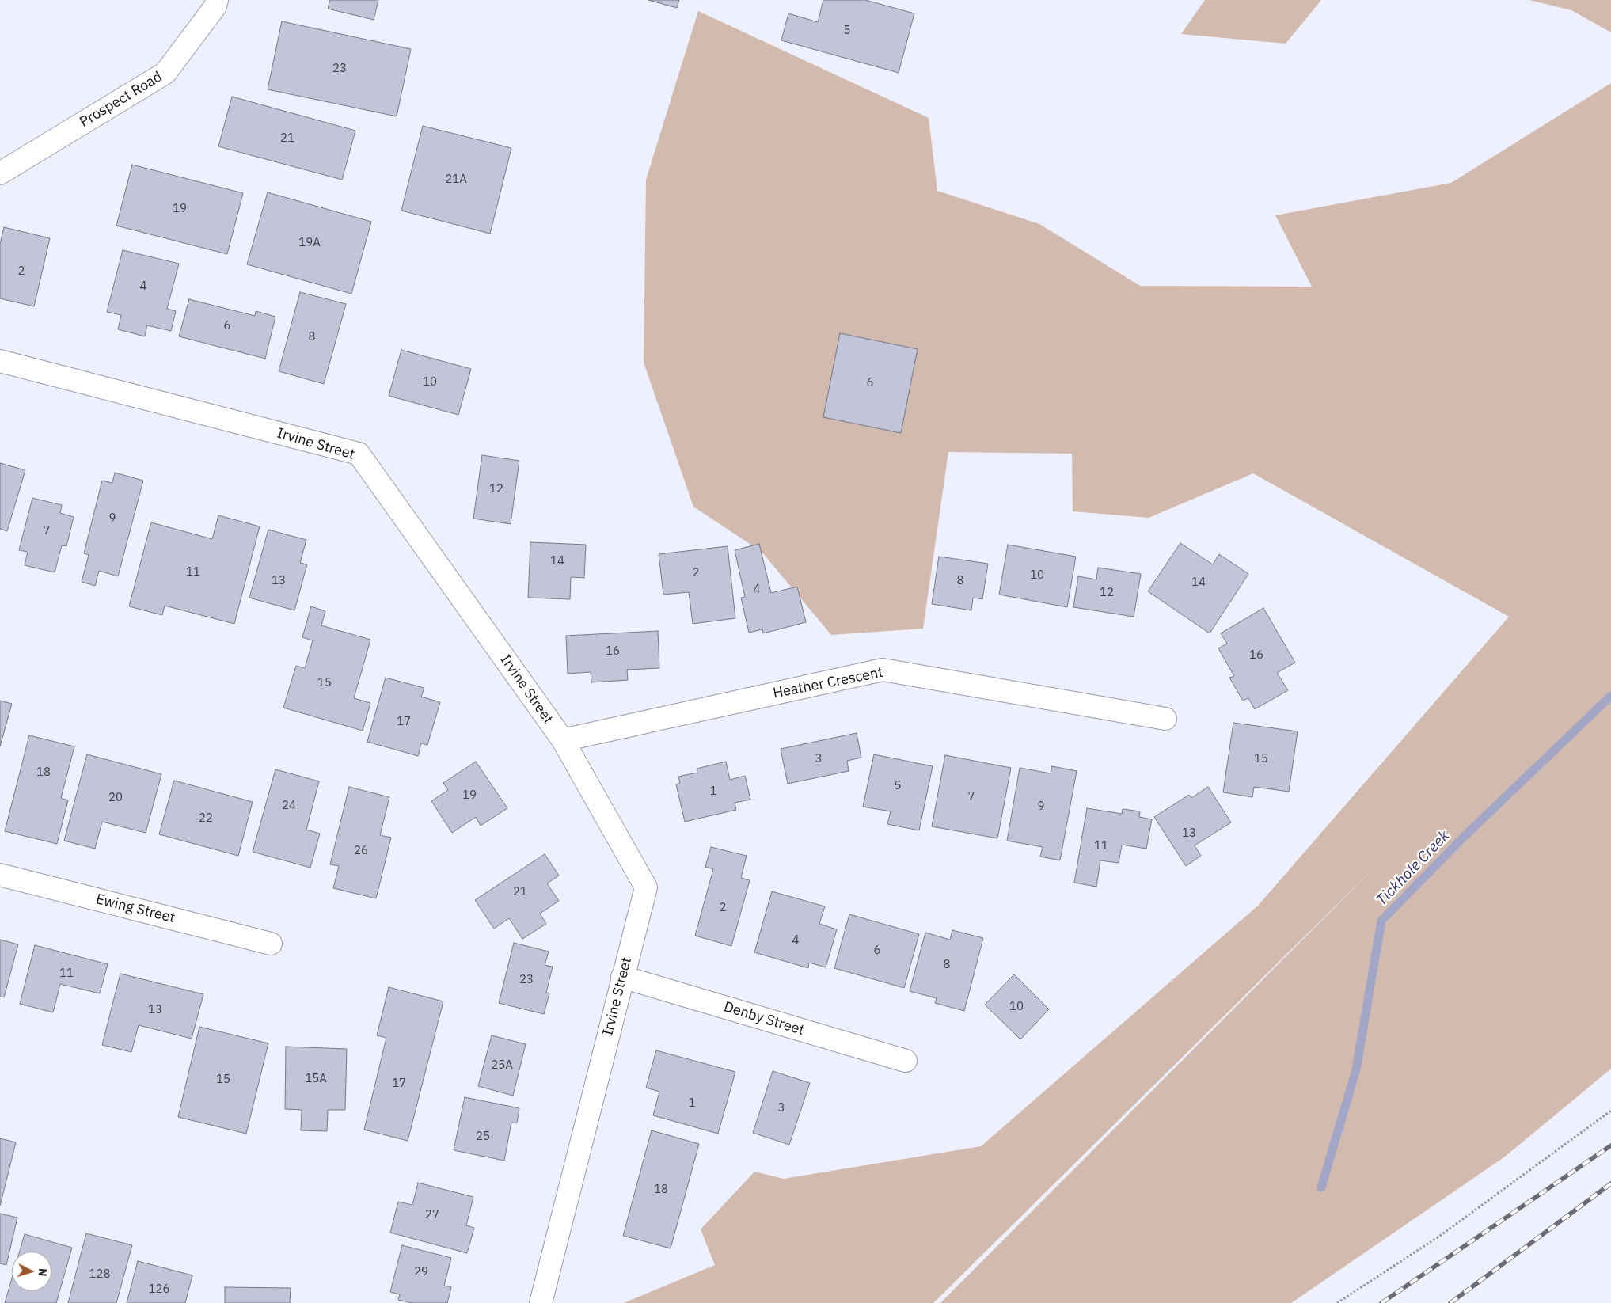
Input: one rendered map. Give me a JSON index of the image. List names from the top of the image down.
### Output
{
  "streets": {
    "street": [
      "Prospect Road",
      "Irvine Street",
      "Heather Crescent",
      "Ewing Street",
      "Denby Street"
    ]
  },
  "crossings": [
    ["Irvine Street", "Heather Crescent"],
    ["Irvine Street", "Denby Street"]
  ],
  "water": ["Tickhole Creek"],
  "house_numbers": [
    "5",
    "23",
    "21",
    "21A",
    "19",
    "19A",
    "2",
    "4",
    "6",
    "8",
    "10",
    "6",
    "12",
    "9",
    "7",
    "14",
    "11",
    "2",
    "10",
    "13",
    "8",
    "14",
    "4",
    "12",
    "16",
    "16",
    "15",
    "17",
    "3",
    "15",
    "18",
    "5",
    "1",
    "19",
    "7",
    "20",
    "24",
    "9",
    "22",
    "13",
    "11",
    "26",
    "21",
    "2",
    "4",
    "6",
    "8",
    "11",
    "23",
    "10",
    "13",
    "25A",
    "15A",
    "15",
    "17",
    "1",
    "3",
    "25",
    "18",
    "27",
    "29",
    "128",
    "126"
  ],
  "north": "right"
}
